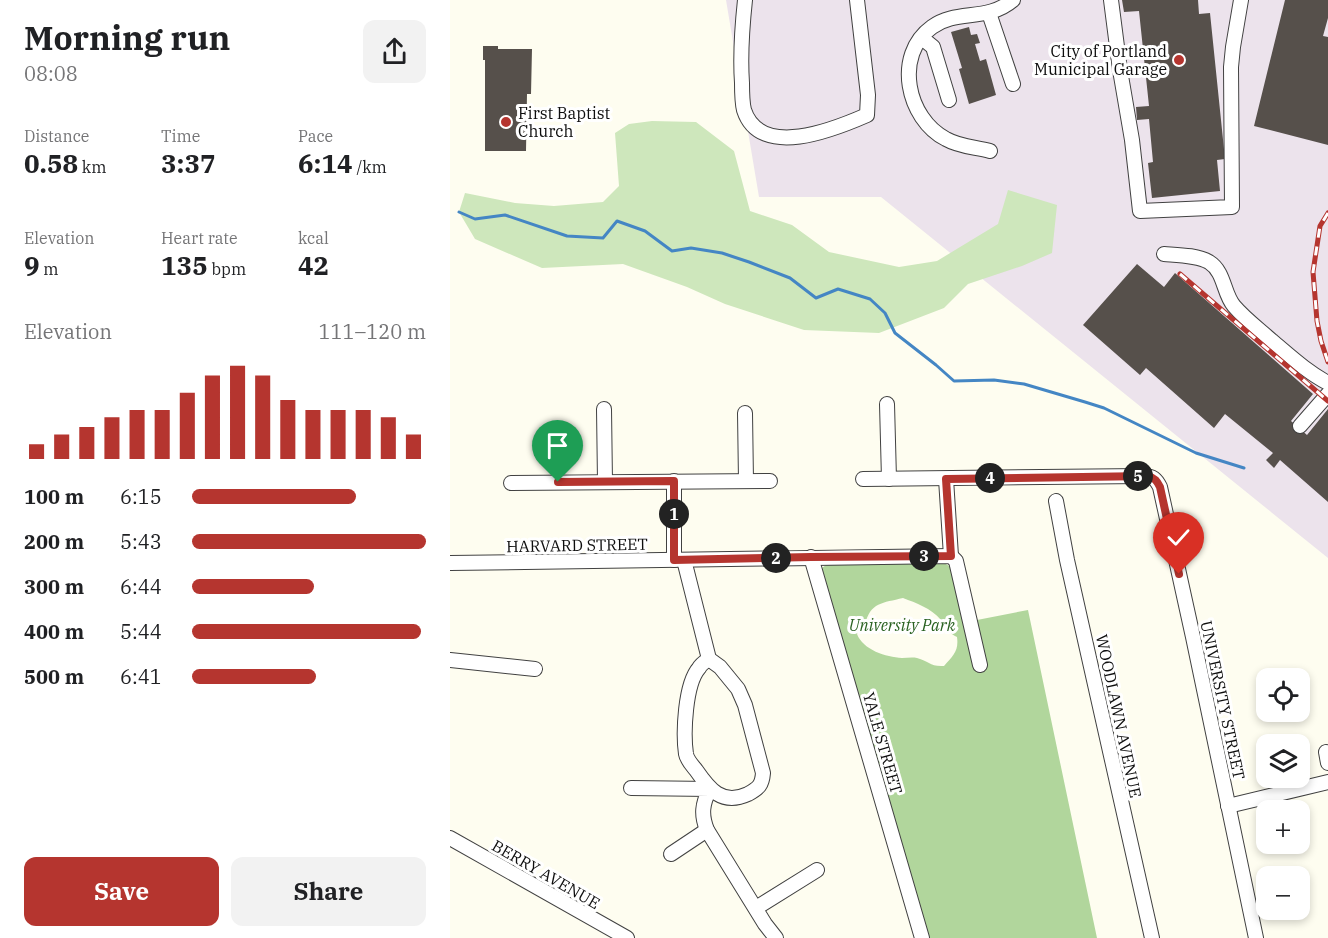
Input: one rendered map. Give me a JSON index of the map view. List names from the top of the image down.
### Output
{
  "streets": {
    "street": [
      "HARVARD STREET",
      "UNIVERSITY STREET",
      "WOODLAWN AVENUE",
      "YALE STREET",
      "BERRY AVENUE"
    ]
  },
  "crossings": [
    ["HARVARD STREET", "YALE STREET"]
  ],
  "parks": ["University Park"],
  "places": ["City of Portland Municipal Garage", "First Baptist Church"],
  "page": {
    "heading": ["Morning run", "08:08"],
    "stats": [
      ["Distance", "0.58 km"],
      ["Time", "3:37"],
      ["Pace", "6:14 /km"],
      ["Elevation", "9 m"],
      ["Heart rate", "135 bpm"],
      ["kcal", "42"]
    ],
    "chart": ["Elevation", "111–120 m"],
    "pins": [
      "5",
      "4",
      "1",
      "3",
      "2"
    ],
    "list": [
      {
        "name": "100 m",
        "note": "6:15"
      },
      {
        "name": "200 m",
        "note": "5:43"
      },
      {
        "name": "300 m",
        "note": "6:44"
      },
      {
        "name": "400 m",
        "note": "5:44"
      },
      {
        "name": "500 m",
        "note": "6:41"
      }
    ],
    "map_buttons": ["+", "−"],
    "buttons": ["Save", "Share"]
  }
}
